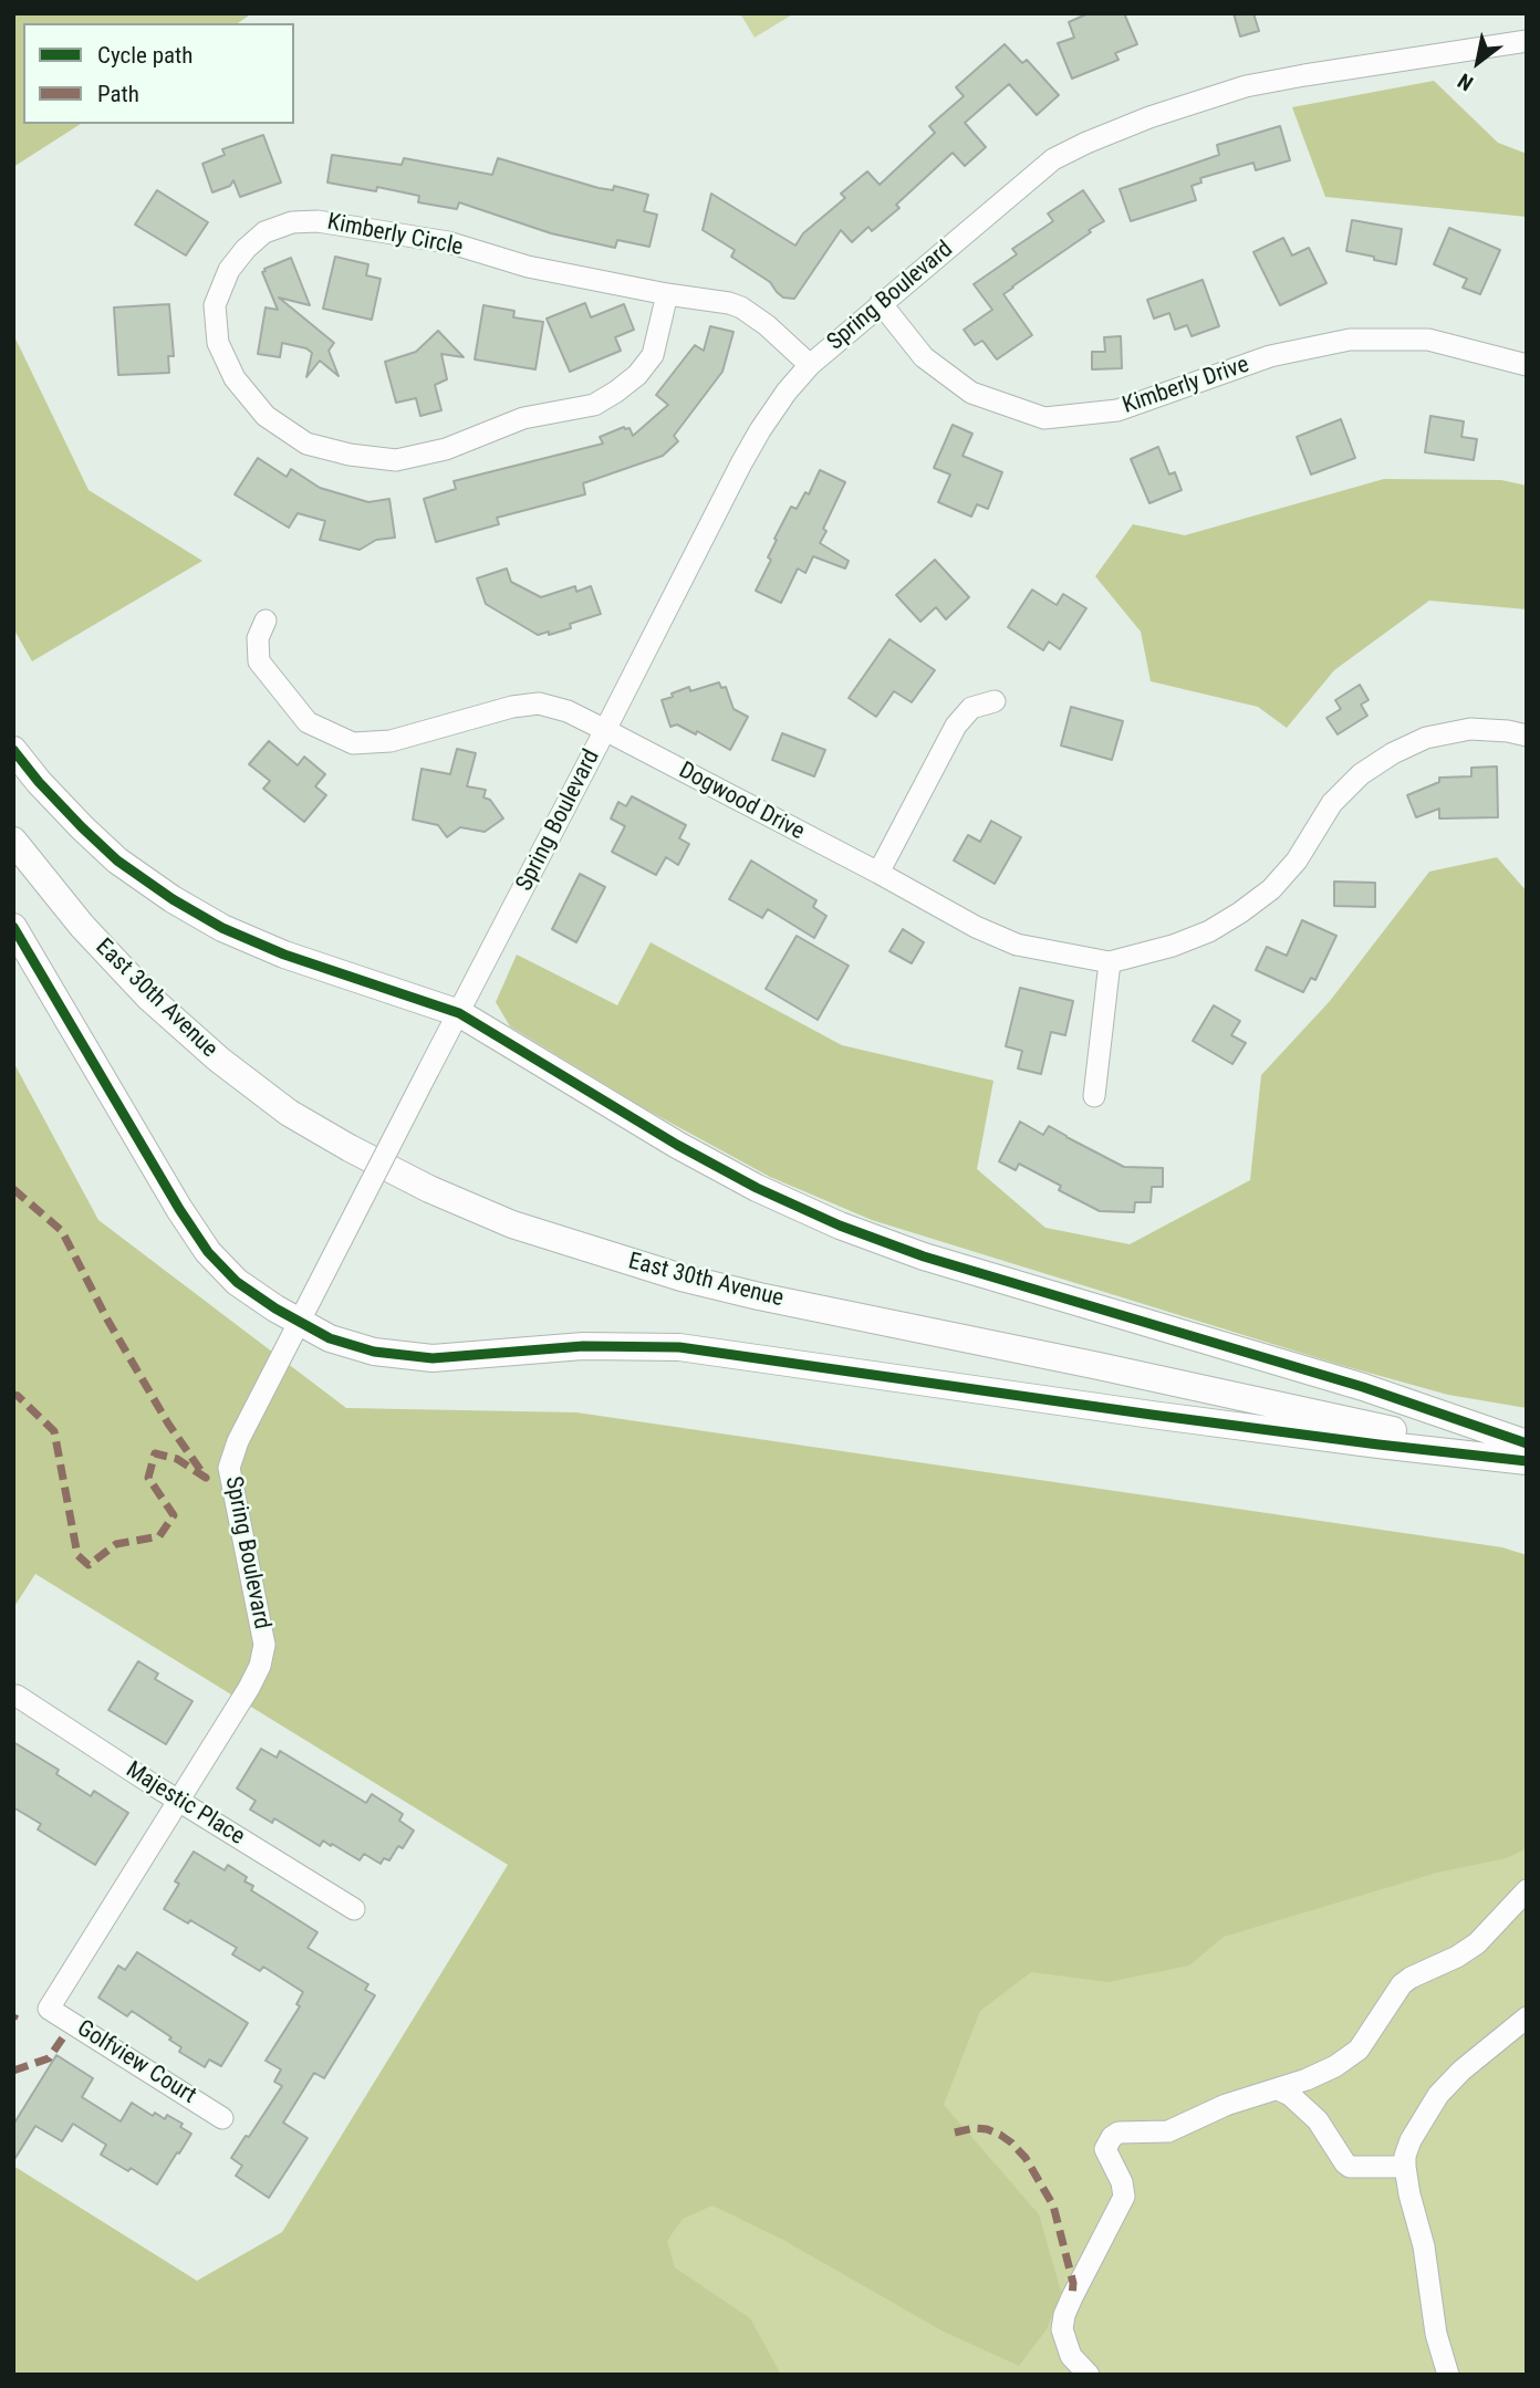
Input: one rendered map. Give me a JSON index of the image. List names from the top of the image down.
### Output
{
  "streets": {
    "main road": ["East 30th Avenue"],
    "street": [
      "Kimberly Circle",
      "Spring Boulevard",
      "Kimberly Drive",
      "Dogwood Drive",
      "Majestic Place",
      "Golfview Court"
    ]
  },
  "crossings": [
    ["Kimberly Circle", "Spring Boulevard"],
    ["Spring Boulevard", "Kimberly Drive"],
    ["Spring Boulevard", "Dogwood Drive"],
    ["Spring Boulevard", "Majestic Place"],
    ["Spring Boulevard", "Golfview Court"]
  ],
  "legend": ["Cycle path", "Path"],
  "north": "bottom left"
}
